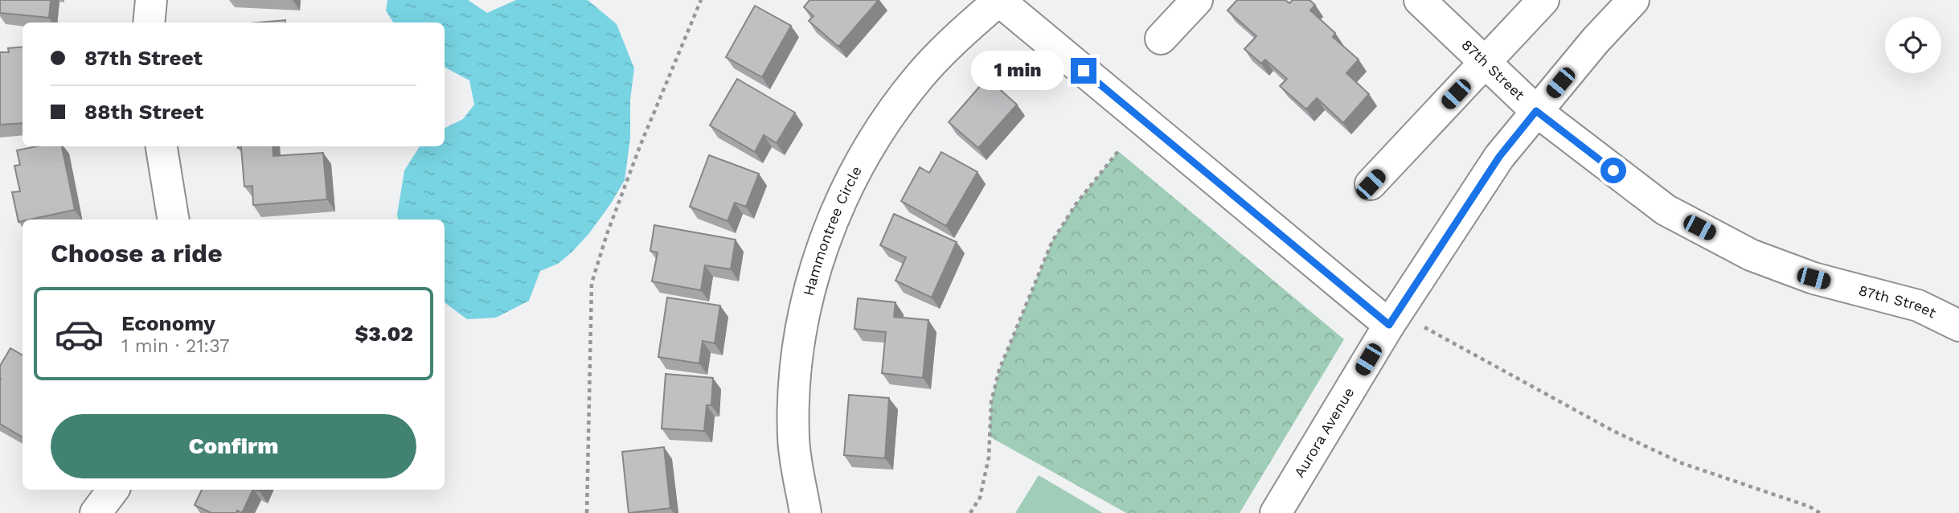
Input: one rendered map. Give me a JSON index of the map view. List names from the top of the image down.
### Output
{
  "streets": {
    "street": ["87th Street", "Hammontree Circle", "Aurora Avenue"]
  },
  "crossings": [
    ["87th Street", "Aurora Avenue"]
  ],
  "page": {
    "banner": ["87th Street", "88th Street"],
    "bubble": "1 min",
    "heading": "Choose a ride",
    "list": [
      {
        "name": "Economy",
        "note": "1 min · 21:37",
        "value": "$3.02"
      }
    ],
    "buttons": "Confirm"
  }
}
